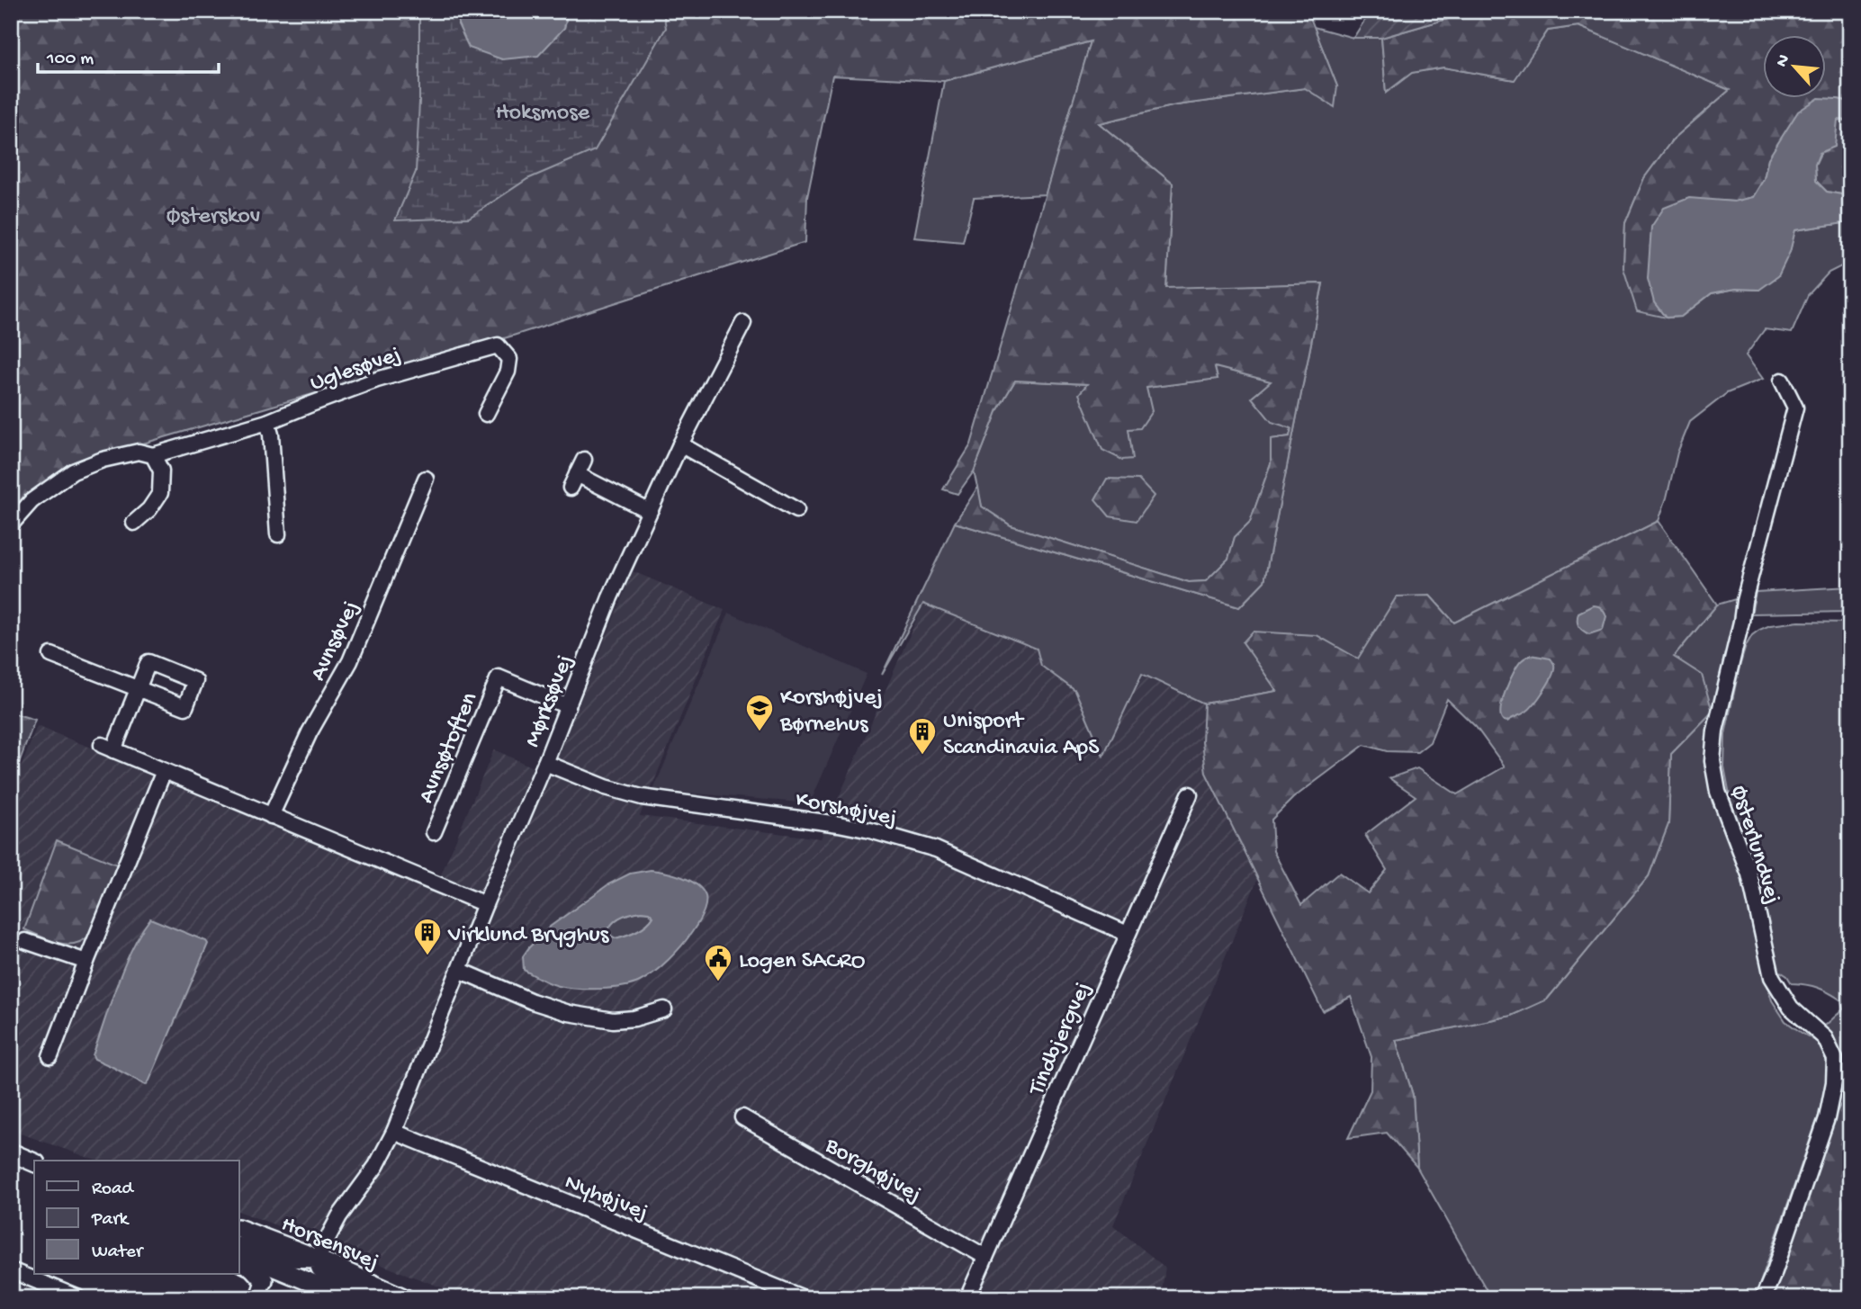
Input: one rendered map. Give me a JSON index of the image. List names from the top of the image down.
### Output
{
  "streets": {
    "main road": ["Horsensvej"],
    "street": [
      "Uglesøvej",
      "Avnsøvej",
      "Mørksøvej",
      "Avnsøtoften",
      "Korshøjvej",
      "Østerlundvej",
      "Tindbjergvej",
      "Borghøjvej",
      "Nyhøjvej"
    ]
  },
  "crossings": [
    ["Mørksøvej", "Avnsøtoften"],
    ["Mørksøvej", "Korshøjvej"],
    ["Mørksøvej", "Nyhøjvej"],
    ["Mørksøvej", "Horsensvej"],
    ["Korshøjvej", "Tindbjergvej"],
    ["Tindbjergvej", "Borghøjvej"]
  ],
  "parks": ["Hoksmose", "Østerskov"],
  "places": {
    "school or university": ["Korshøjvej Børnehus"],
    "building": ["Unisport Scandinavia ApS", "Virklund Bryghus"],
    "public building": ["Logen SACRO"]
  },
  "legend": ["Road", "Park", "Water"],
  "scale_bar": "100 m",
  "north": "top left"
}
